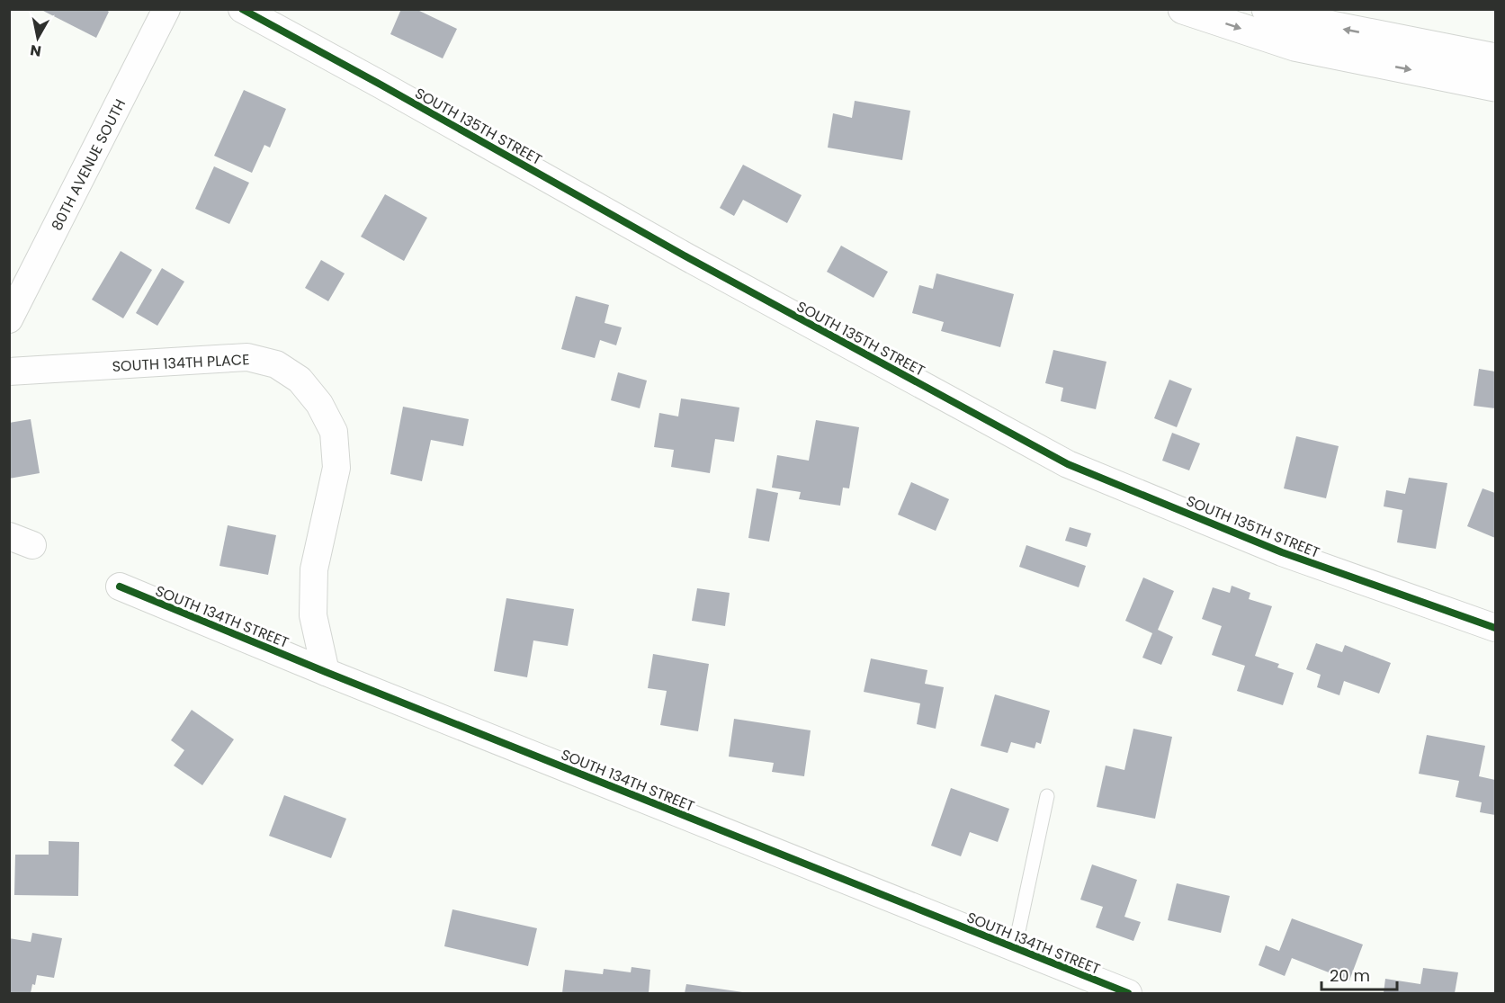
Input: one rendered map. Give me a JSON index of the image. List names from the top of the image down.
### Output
{
  "streets": {
    "street": [
      "SOUTH 135TH STREET",
      "80TH AVENUE SOUTH",
      "SOUTH 134TH PLACE",
      "SOUTH 134TH STREET"
    ]
  },
  "crossings": [
    ["SOUTH 134TH PLACE", "SOUTH 134TH STREET"]
  ],
  "scale_bar": "20 m",
  "north": "bottom"
}
